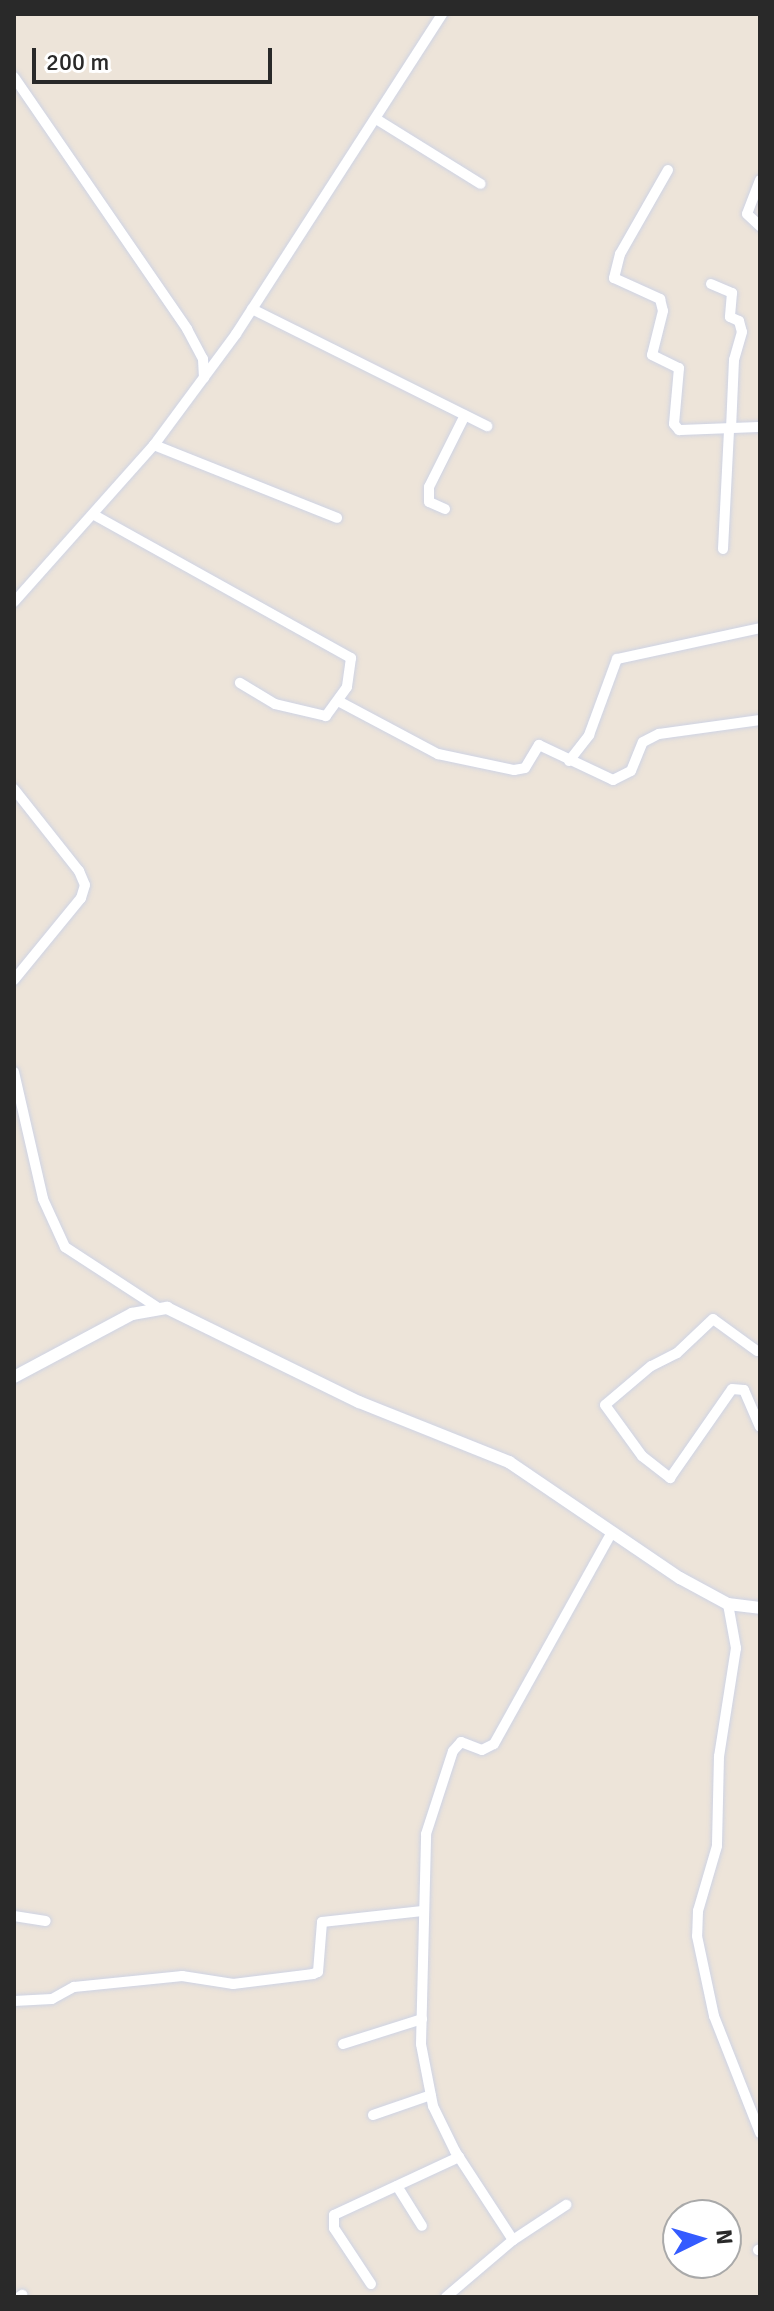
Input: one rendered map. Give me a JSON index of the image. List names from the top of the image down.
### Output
{
  "scale_bar": "200 m",
  "north": "right"
}
